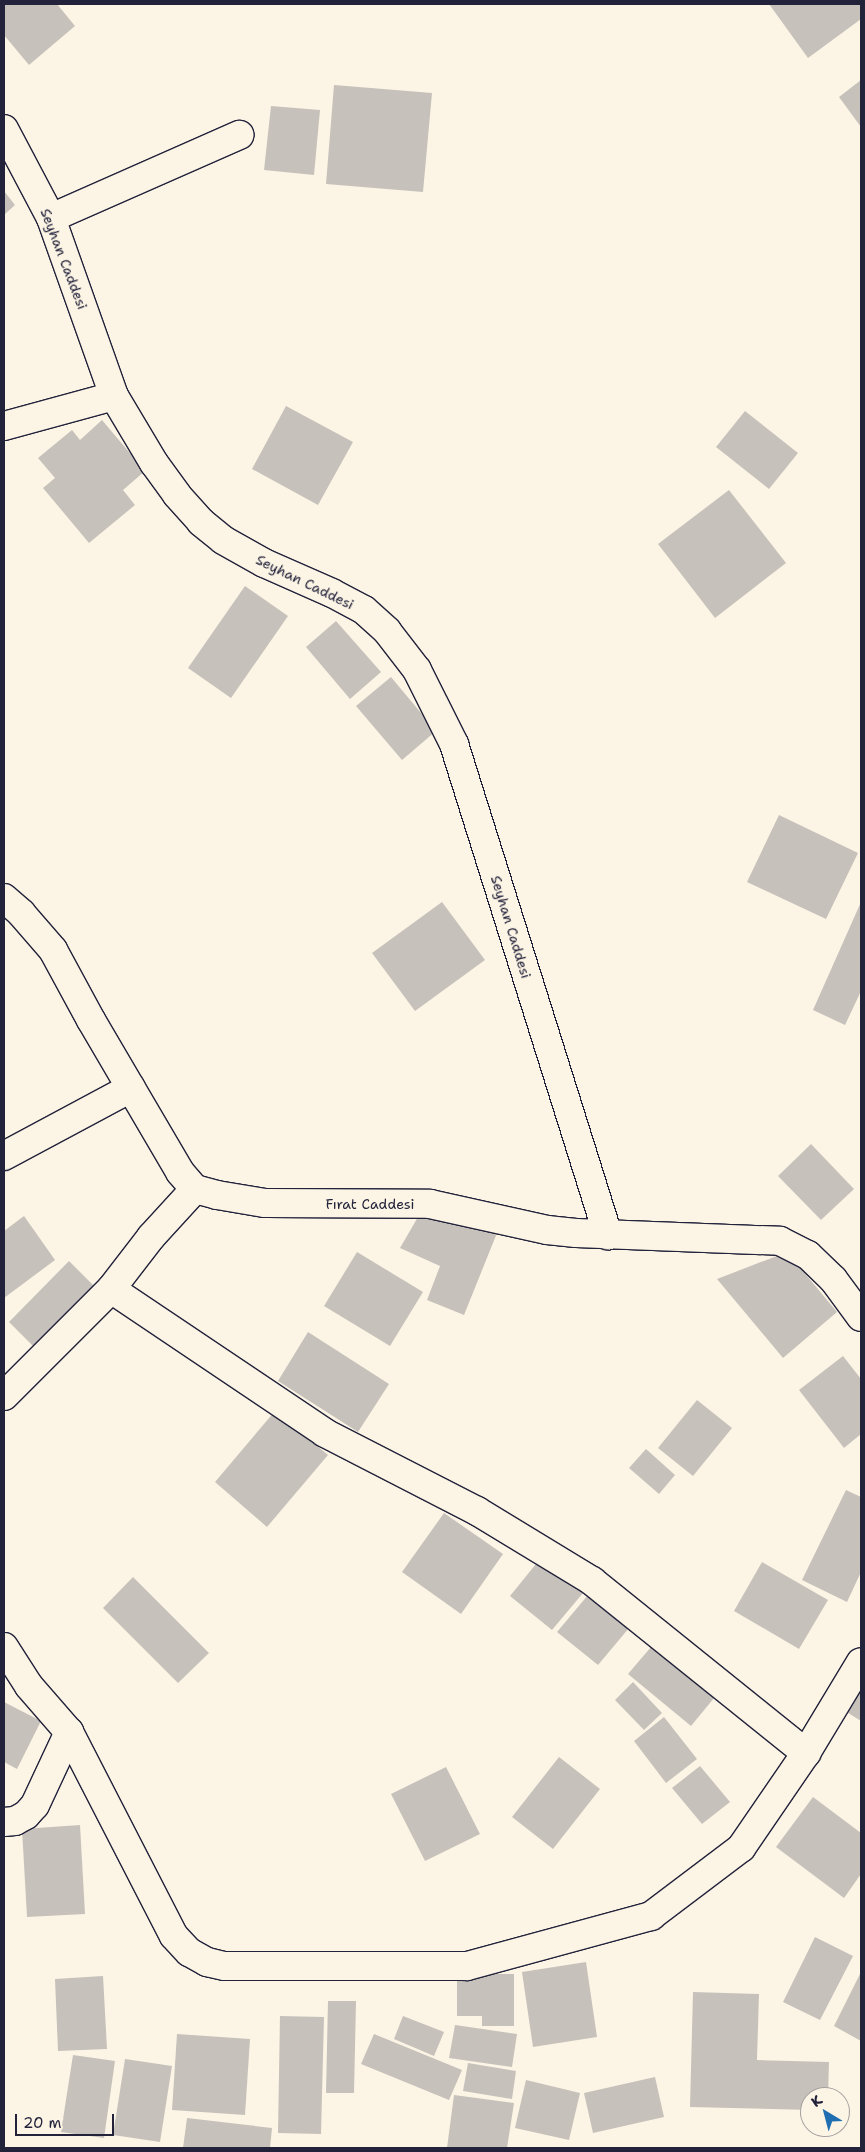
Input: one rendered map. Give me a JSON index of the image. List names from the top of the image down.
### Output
{
  "streets": {
    "street": ["Seyhan Caddesi", "Fırat Caddesi"]
  },
  "crossings": [
    ["Seyhan Caddesi", "Fırat Caddesi"]
  ],
  "scale_bar": "20 m",
  "north": "top left"
}
